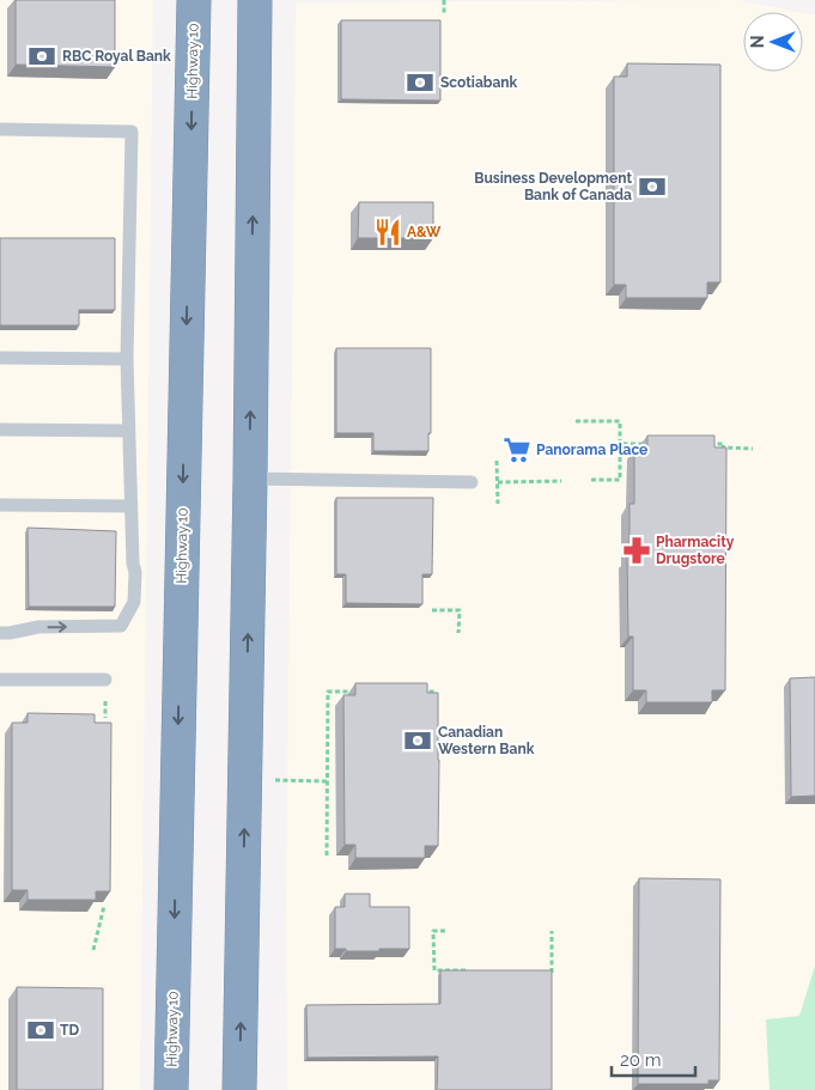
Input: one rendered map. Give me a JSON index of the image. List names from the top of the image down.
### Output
{
  "streets": {
    "highway": ["Highway 10"]
  },
  "places": {
    "bank": [
      "RBC Royal Bank",
      "Scotiabank",
      "Business Development Bank of Canada",
      "Canadian Western Bank",
      "TD"
    ],
    "restaurant": ["A&W"],
    "supermarket": ["Panorama Place"],
    "pharmacy": ["Pharmacity Drugstore"]
  },
  "scale_bar": "20 m",
  "north": "left"
}
